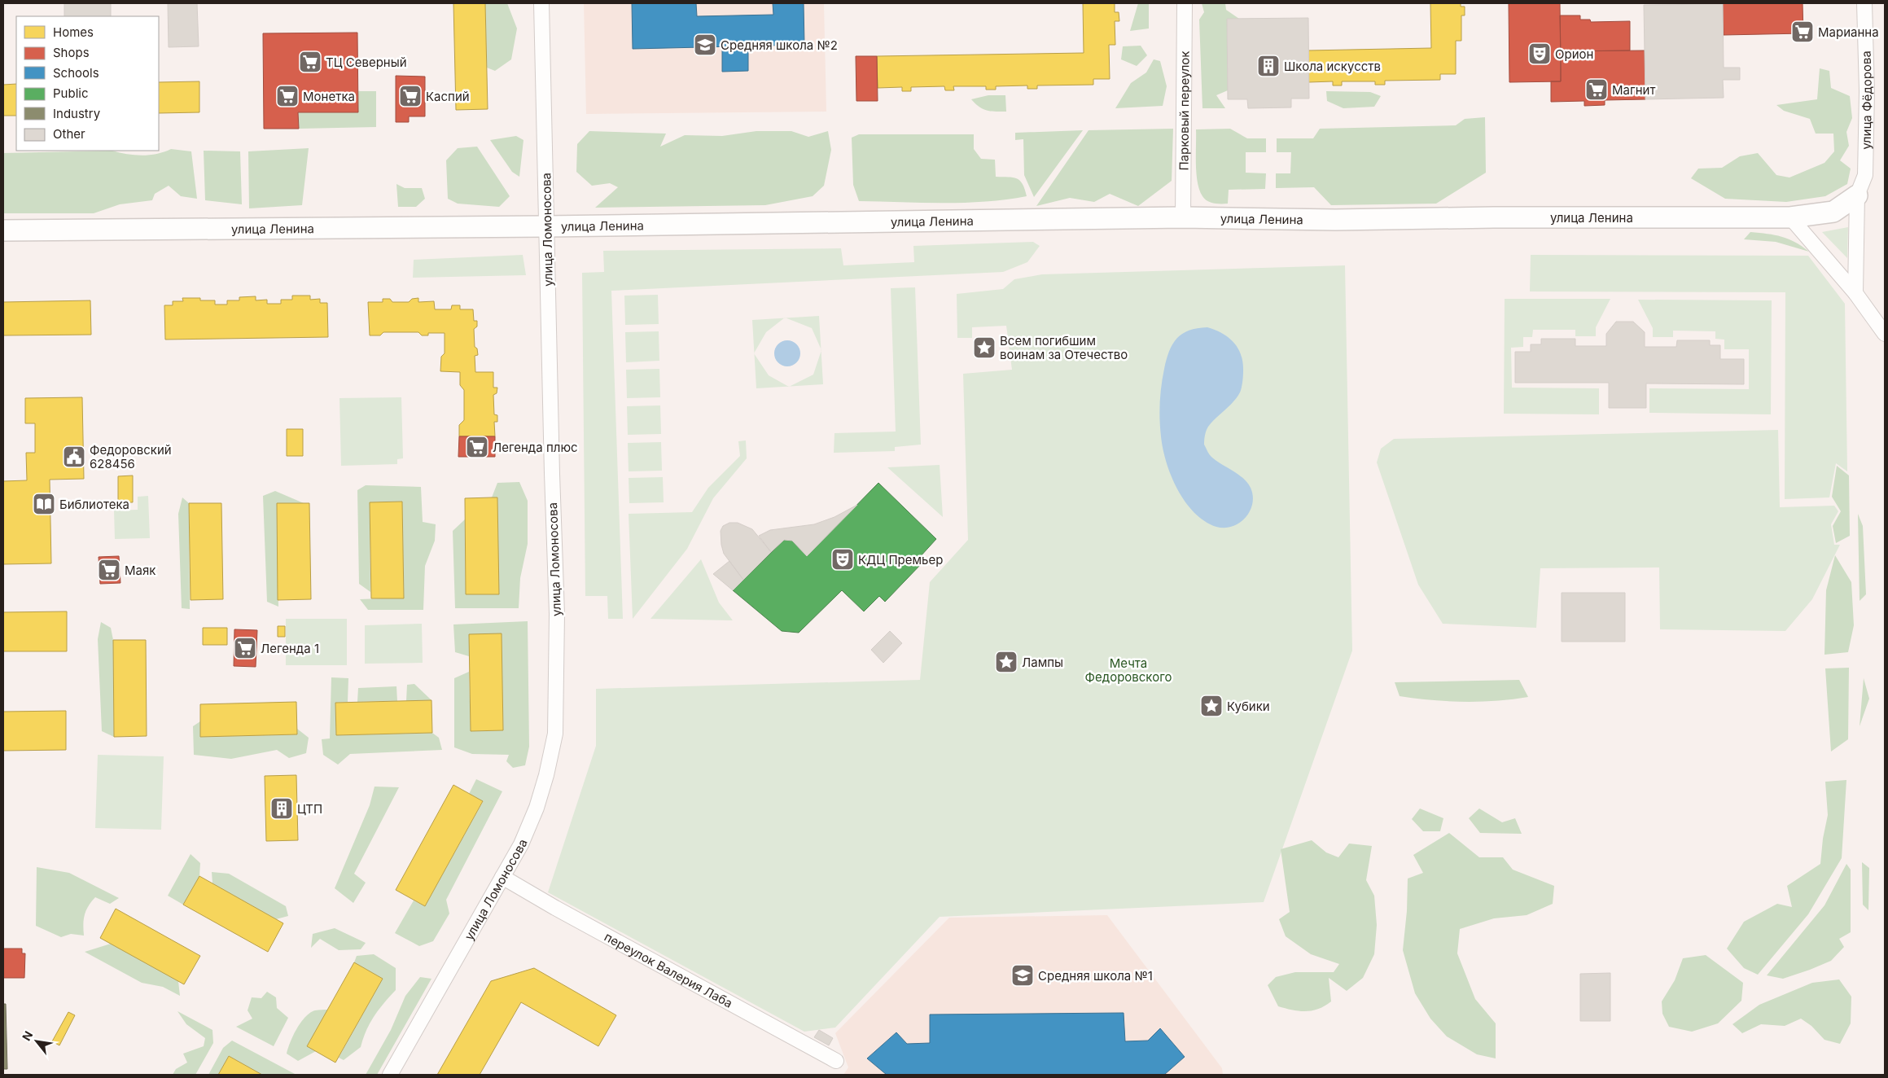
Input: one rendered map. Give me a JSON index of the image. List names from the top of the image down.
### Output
{
  "streets": {
    "street": [
      "улица Фёдорова",
      "Парковый переулок",
      "улица Ленина",
      "улица Ломоносова",
      "переулок Валерия Лаба"
    ]
  },
  "crossings": [
    ["улица Фёдорова", "улица Ленина"],
    ["Парковый переулок", "улица Ленина"],
    ["улица Ленина", "улица Ломоносова"],
    ["улица Ломоносова", "переулок Валерия Лаба"]
  ],
  "parks": ["Мечта Федоровского"],
  "places": {
    "supermarket": [
      "Марианна",
      "ТЦ Северный",
      "Магнит",
      "Монетка",
      "Каспий",
      "Легенда плюс",
      "Маяк",
      "Легенда 1"
    ],
    "school or university": ["Средняя школа №2", "Средняя школа №1"],
    "theatre": ["Орион", "КДЦ Премьер"],
    "building": ["Школа искусств", "ЦТП"],
    "place": ["Всем погибшим воинам за Отечество", "Лампы", "Кубики"],
    "public building": ["Федоровский 628456"],
    "library": ["Библиотека"]
  },
  "legend": [
    "Homes",
    "Shops",
    "Schools",
    "Public",
    "Industry",
    "Other"
  ],
  "north": "top left"
}
